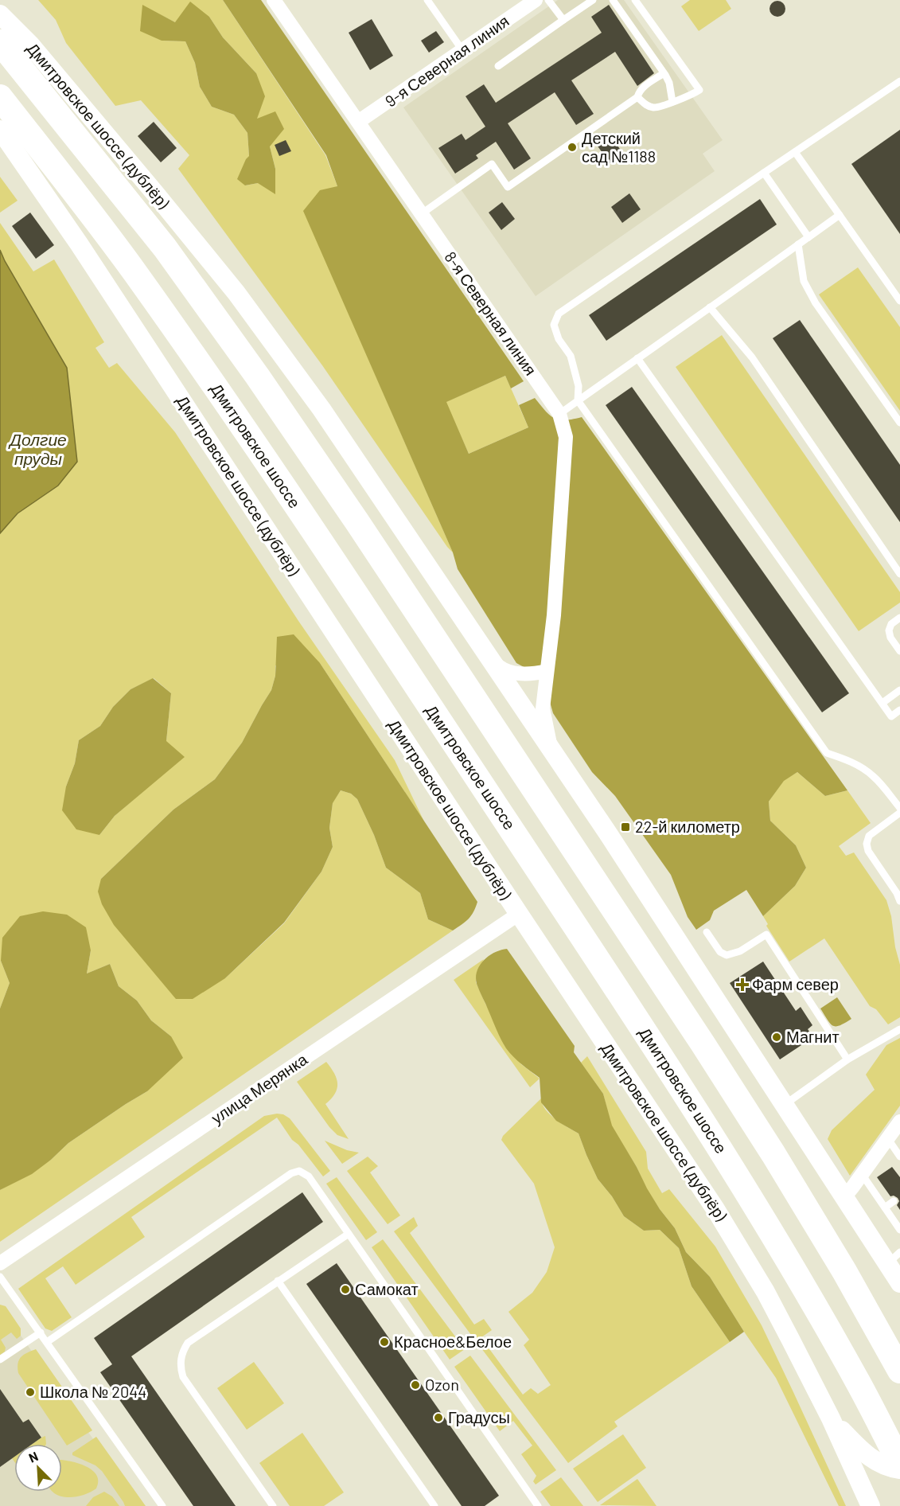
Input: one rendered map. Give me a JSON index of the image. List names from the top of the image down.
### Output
{
  "streets": {
    "highway": ["Дмитровское шоссе"],
    "street": [
      "9-я Северная линия",
      "Дмитровское шоссе (дублёр)",
      "8-я Северная линия",
      "улица Мерянка"
    ]
  },
  "crossings": [
    ["9-я Северная линия", "8-я Северная линия"],
    ["Дмитровское шоссе (дублёр)", "8-я Северная линия"],
    ["Дмитровское шоссе (дублёр)", "улица Мерянка"]
  ],
  "water": ["Долгие пруды"],
  "places": {
    "other": [
      "Детский сад №1188",
      "Магнит",
      "Самокат",
      "Красное&Белое",
      "Ozon",
      "Школа № 2044",
      "Градусы"
    ],
    "transit": ["22-й километр"],
    "health": ["Фарм север"]
  },
  "north": "top left"
}
